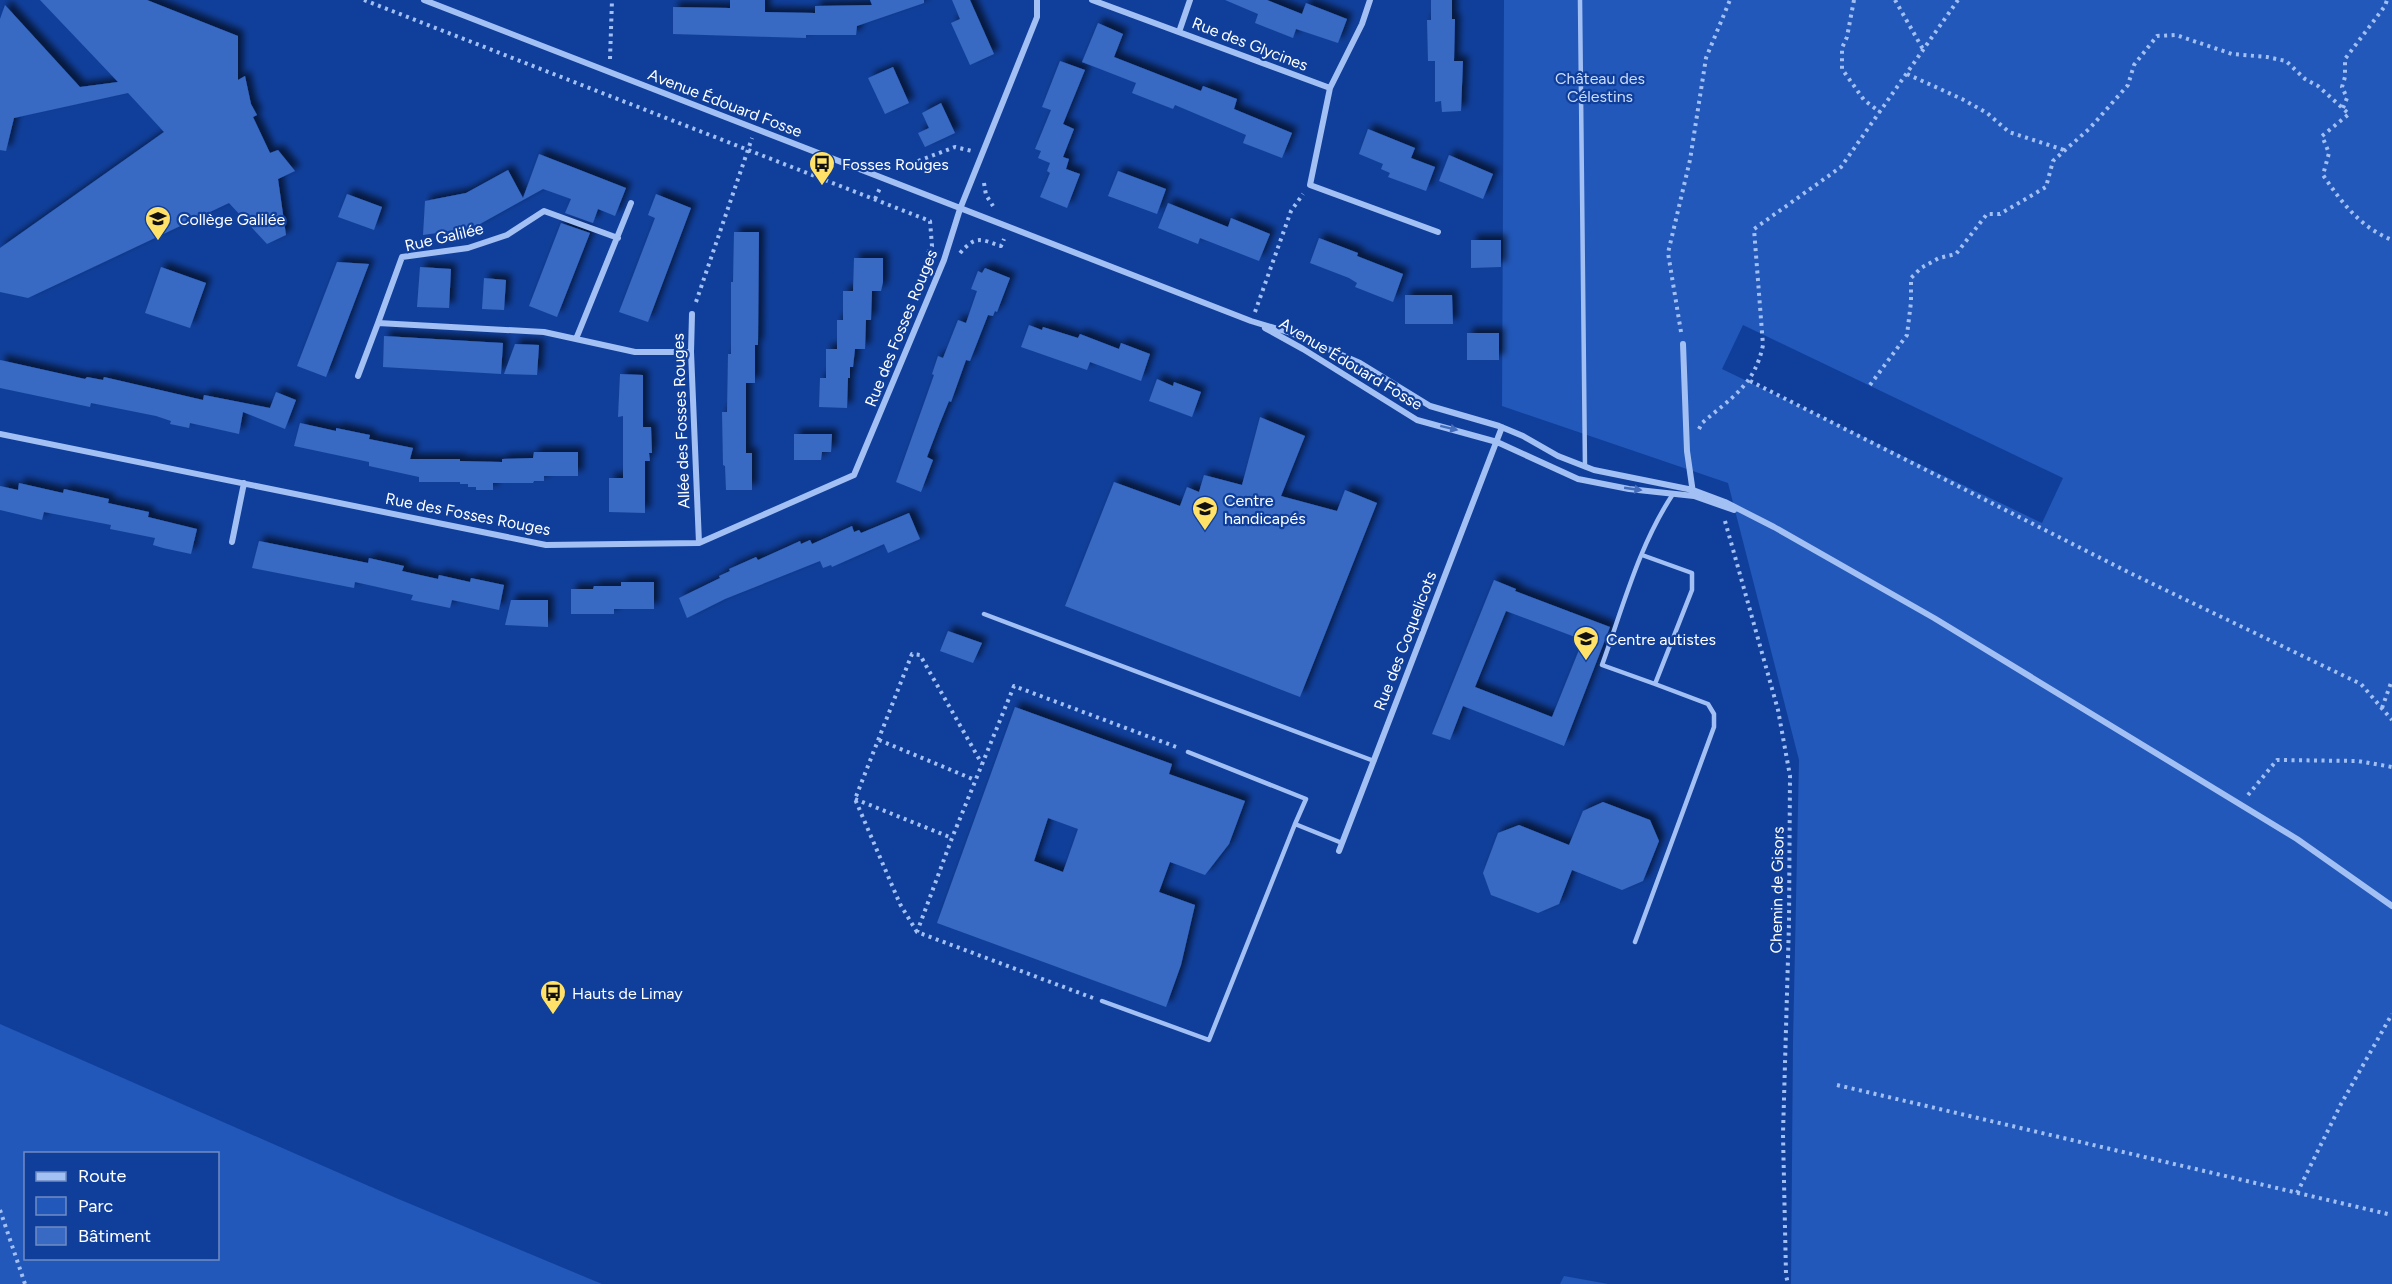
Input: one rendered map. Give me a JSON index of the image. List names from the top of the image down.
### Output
{
  "streets": {
    "street": [
      "Rue des Glycines",
      "Avenue Édouard Fosse",
      "Rue Galilée",
      "Rue des Fosses Rouges",
      "Allée des Fosses Rouges",
      "Rue des Coquelicots"
    ],
    "path": ["Chemin de Gisors"]
  },
  "crossings": [
    ["Avenue Édouard Fosse", "Rue des Fosses Rouges"],
    ["Avenue Édouard Fosse", "Allée des Fosses Rouges"],
    ["Avenue Édouard Fosse", "Rue des Coquelicots"],
    ["Avenue Édouard Fosse", "Chemin de Gisors"],
    ["Rue des Fosses Rouges", "Allée des Fosses Rouges"]
  ],
  "parks": ["Château des Célestins"],
  "places": {
    "bus stop": ["Fosses Rouges", "Hauts de Limay"],
    "school or university": ["Collège Galilée", "Centre handicapés", "Centre autistes"]
  },
  "legend": ["Route", "Parc", "Bâtiment"]
}
